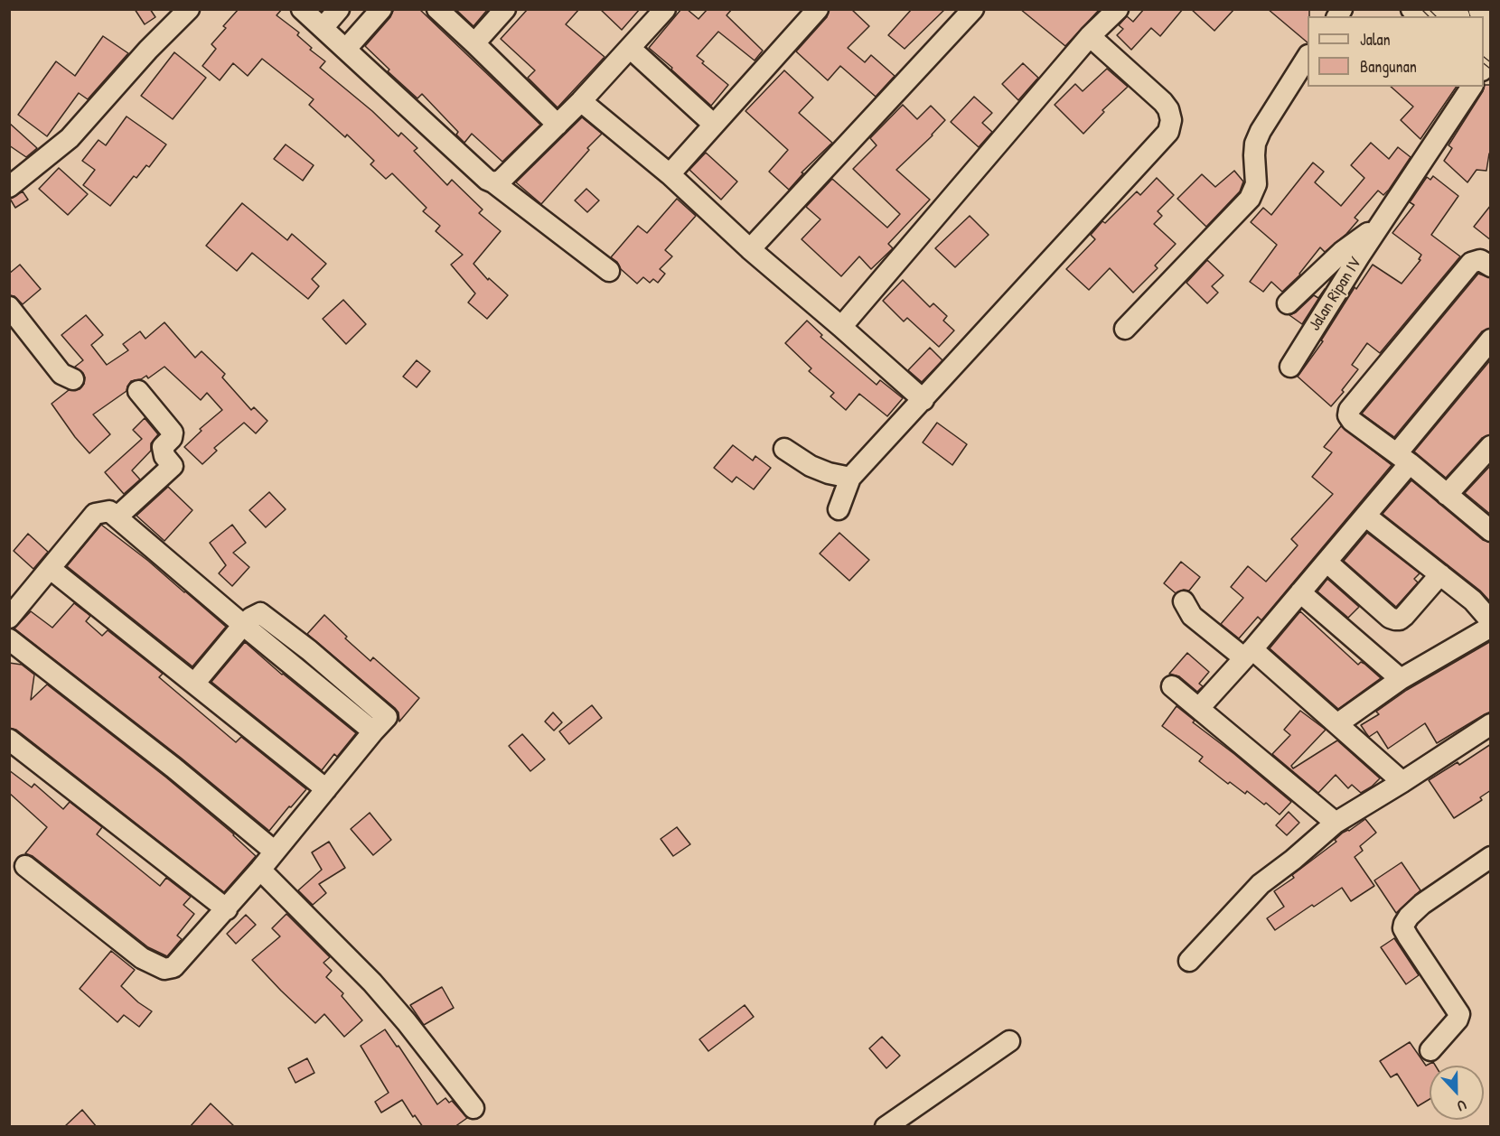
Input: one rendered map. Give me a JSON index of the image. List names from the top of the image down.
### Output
{
  "streets": {
    "street": ["Jalan Ripan IV"]
  },
  "legend": ["Jalan", "Bangunan"],
  "north": "bottom"
}
